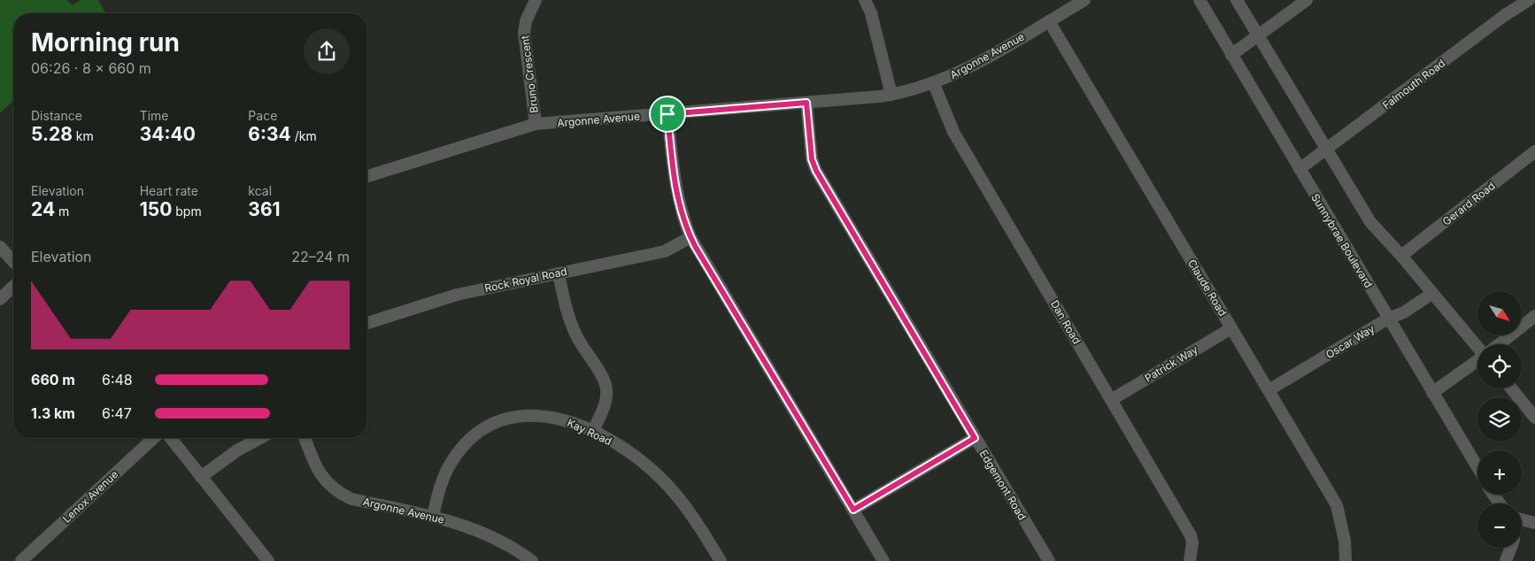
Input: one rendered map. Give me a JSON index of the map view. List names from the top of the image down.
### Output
{
  "streets": {
    "street": [
      "Argonne Avenue",
      "Bruno Crescent",
      "Falmouth Road",
      "Gerard Road",
      "Sunnybrae Boulevard",
      "Rock Royal Road",
      "Claude Road",
      "Dan Road",
      "Oscar Way",
      "Patrick Way",
      "Kay Road",
      "Edgemont Road",
      "Lenox Avenue"
    ]
  },
  "crossings": [
    ["Argonne Avenue", "Bruno Crescent"],
    ["Argonne Avenue", "Claude Road"],
    ["Argonne Avenue", "Dan Road"],
    ["Argonne Avenue", "Kay Road"],
    ["Argonne Avenue", "Edgemont Road"],
    ["Falmouth Road", "Sunnybrae Boulevard"],
    ["Sunnybrae Boulevard", "Oscar Way"],
    ["Claude Road", "Oscar Way"],
    ["Claude Road", "Patrick Way"],
    ["Dan Road", "Patrick Way"]
  ],
  "north": "bottom right",
  "page": {
    "heading": ["Morning run", "06:26 · 8 × 660 m"],
    "stats": [
      ["Distance", "5.28 km"],
      ["Time", "34:40"],
      ["Pace", "6:34 /km"],
      ["Elevation", "24 m"],
      ["Heart rate", "150 bpm"],
      ["kcal", "361"]
    ],
    "chart": ["Elevation", "22–24 m"],
    "map_buttons": ["+", "−"],
    "list": [
      {
        "name": "660 m",
        "note": "6:48"
      },
      {
        "name": "1.3 km",
        "note": "6:47"
      }
    ]
  }
}
